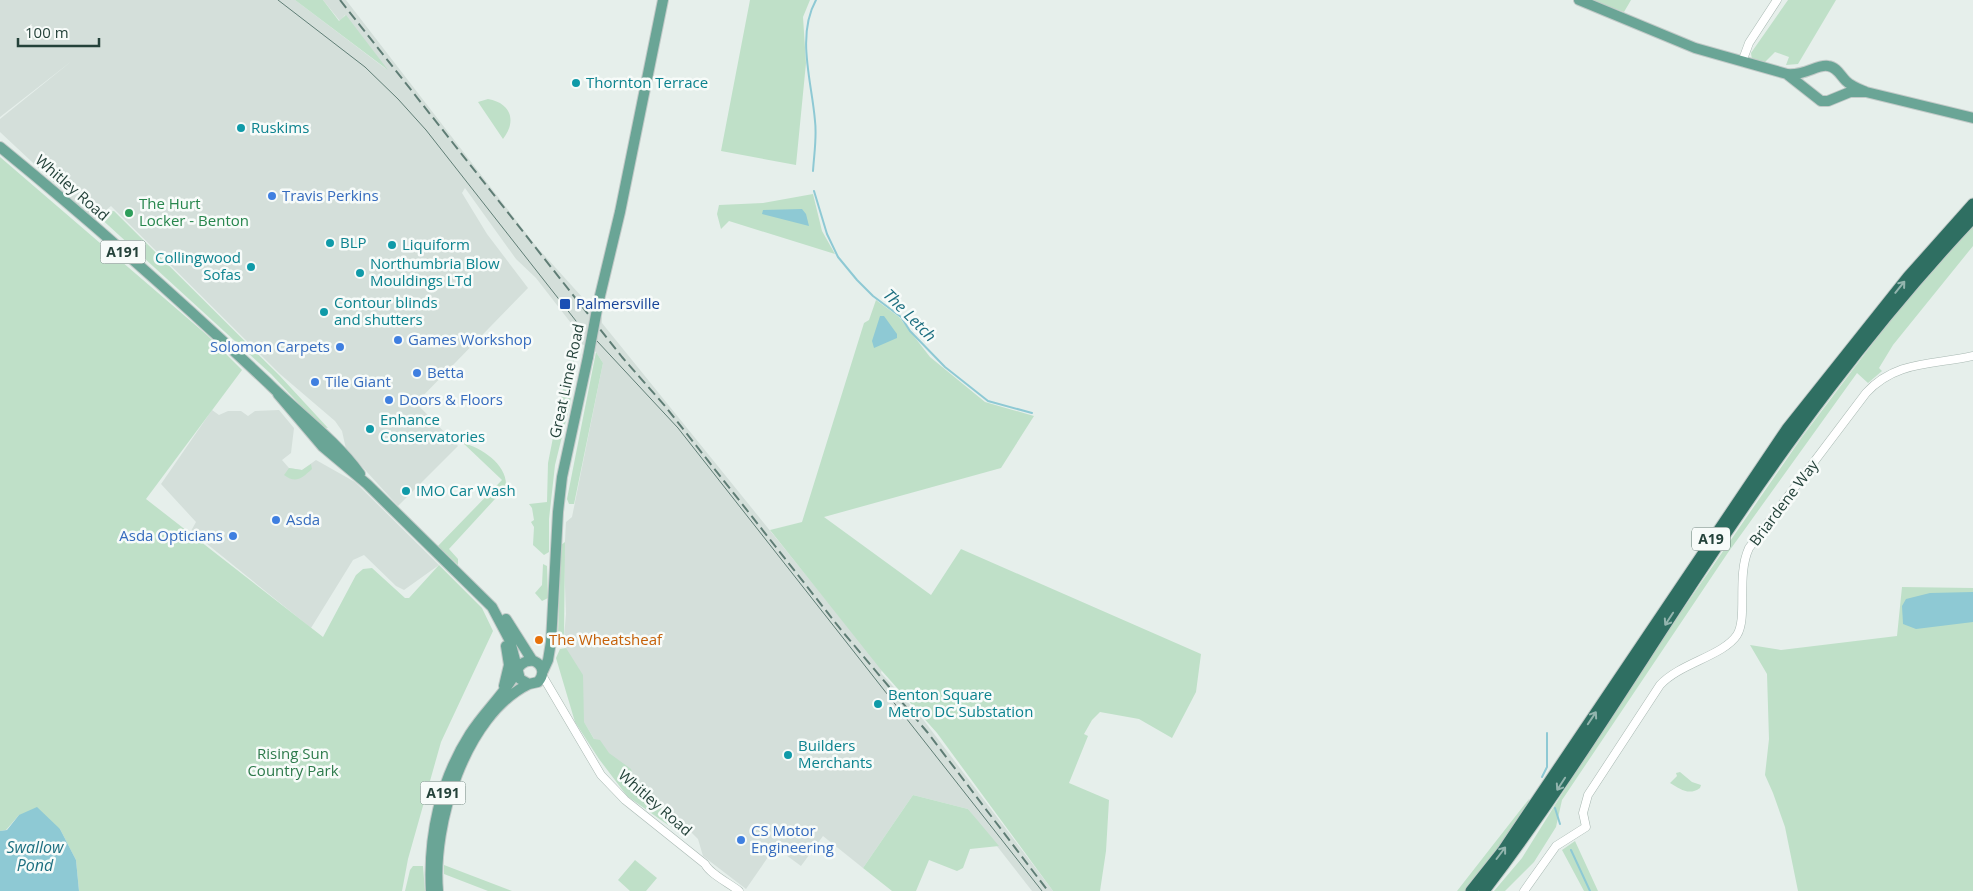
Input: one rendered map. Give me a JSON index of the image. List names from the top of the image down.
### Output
{
  "streets": {
    "highway": ["A19"],
    "main road": ["Whitley Road", "A191", "Great Lime Road"],
    "street": ["Briardene Way"]
  },
  "crossings": [
    ["Whitley Road", "A191"],
    ["Whitley Road", "Great Lime Road"],
    ["A191", "Great Lime Road"]
  ],
  "water": ["The Letch", "Swallow Pond"],
  "parks": ["Rising Sun Country Park"],
  "places": {
    "other": [
      "Thornton Terrace",
      "Ruskims",
      "Travis Perkins",
      "The Hurt Locker - Benton",
      "BLP",
      "Liquiform",
      "Collingwood Sofas",
      "Northumbria Blow Mouldings LTd",
      "Contour blinds and shutters",
      "Games Workshop",
      "Solomon Carpets",
      "Betta",
      "Tile Giant",
      "Doors & Floors",
      "Enhance Conservatories",
      "IMO Car Wash",
      "Asda",
      "Asda Opticians",
      "The Wheatsheaf",
      "Benton Square Metro DC Substation",
      "Builders Merchants",
      "CS Motor Engineering"
    ],
    "transit": ["Palmersville"]
  },
  "scale_bar": "100 m"
}
